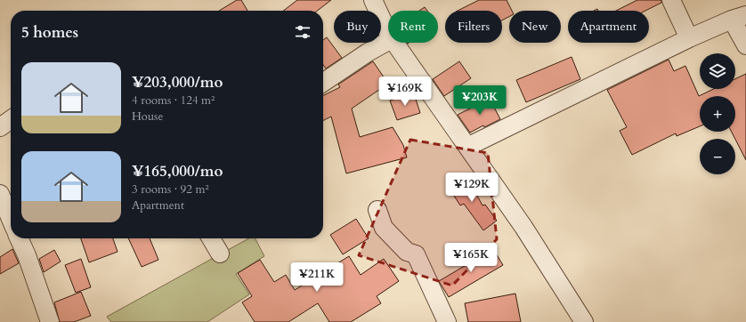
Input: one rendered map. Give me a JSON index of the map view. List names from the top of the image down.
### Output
{
  "page": {
    "chip": [
      "Buy",
      "Rent",
      "Filters",
      "New",
      "Apartment"
    ],
    "heading": "5 homes",
    "map_buttons": ["+", "−"],
    "list": [
      {
        "name": "¥203,000/mo",
        "note": "4 rooms · 124 m² · House"
      },
      {
        "name": "¥165,000/mo",
        "note": "3 rooms · 92 m² · Apartment"
      }
    ],
    "price": [
      "¥169K",
      "¥203K",
      "¥129K",
      "¥165K",
      "¥211K"
    ]
  }
}
